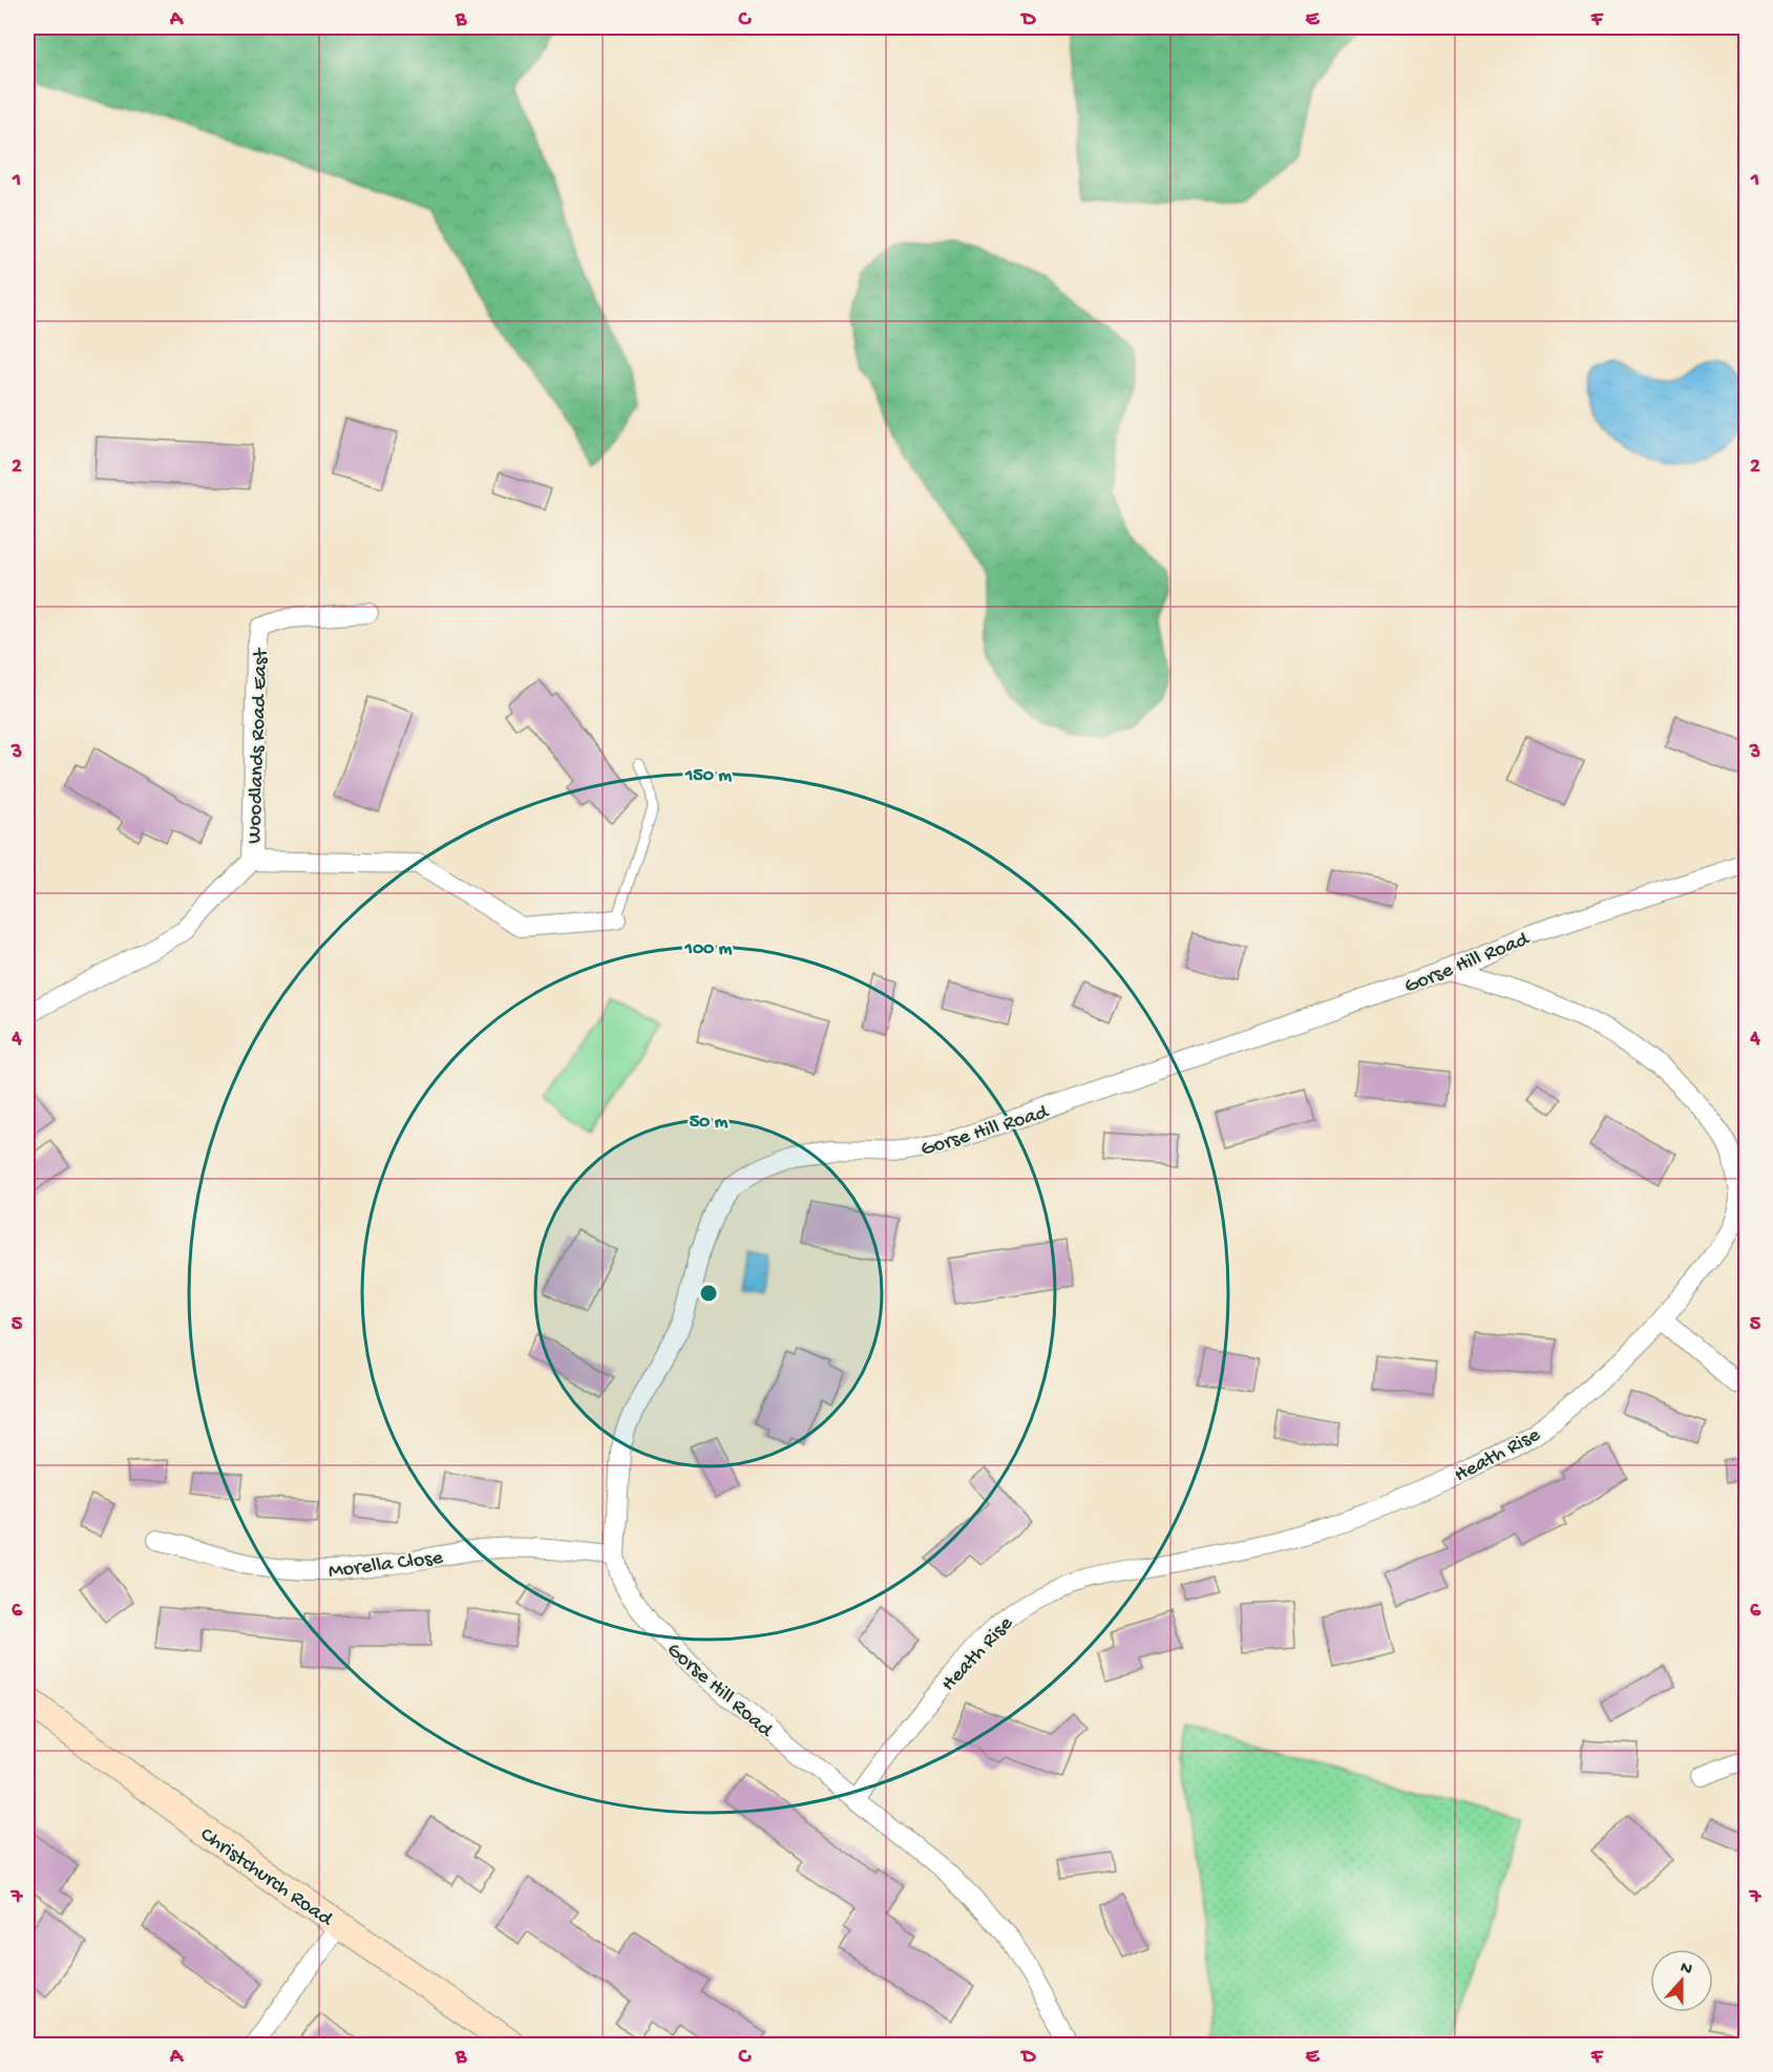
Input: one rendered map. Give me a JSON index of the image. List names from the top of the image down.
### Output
{
  "streets": {
    "main road": ["Christchurch Road"],
    "street": [
      "Woodlands Road East",
      "Gorse Hill Road",
      "Heath Rise",
      "Morella Close"
    ]
  },
  "crossings": [
    ["Gorse Hill Road", "Heath Rise"],
    ["Gorse Hill Road", "Morella Close"]
  ],
  "north": "top",
  "grid": {
    "columns": [
      "A",
      "B",
      "C",
      "D",
      "E",
      "F"
    ],
    "rows": [
      "1",
      "2",
      "3",
      "4",
      "5",
      "6",
      "7"
    ]
  },
  "rings": ["150 m", "100 m", "50 m"]
}
